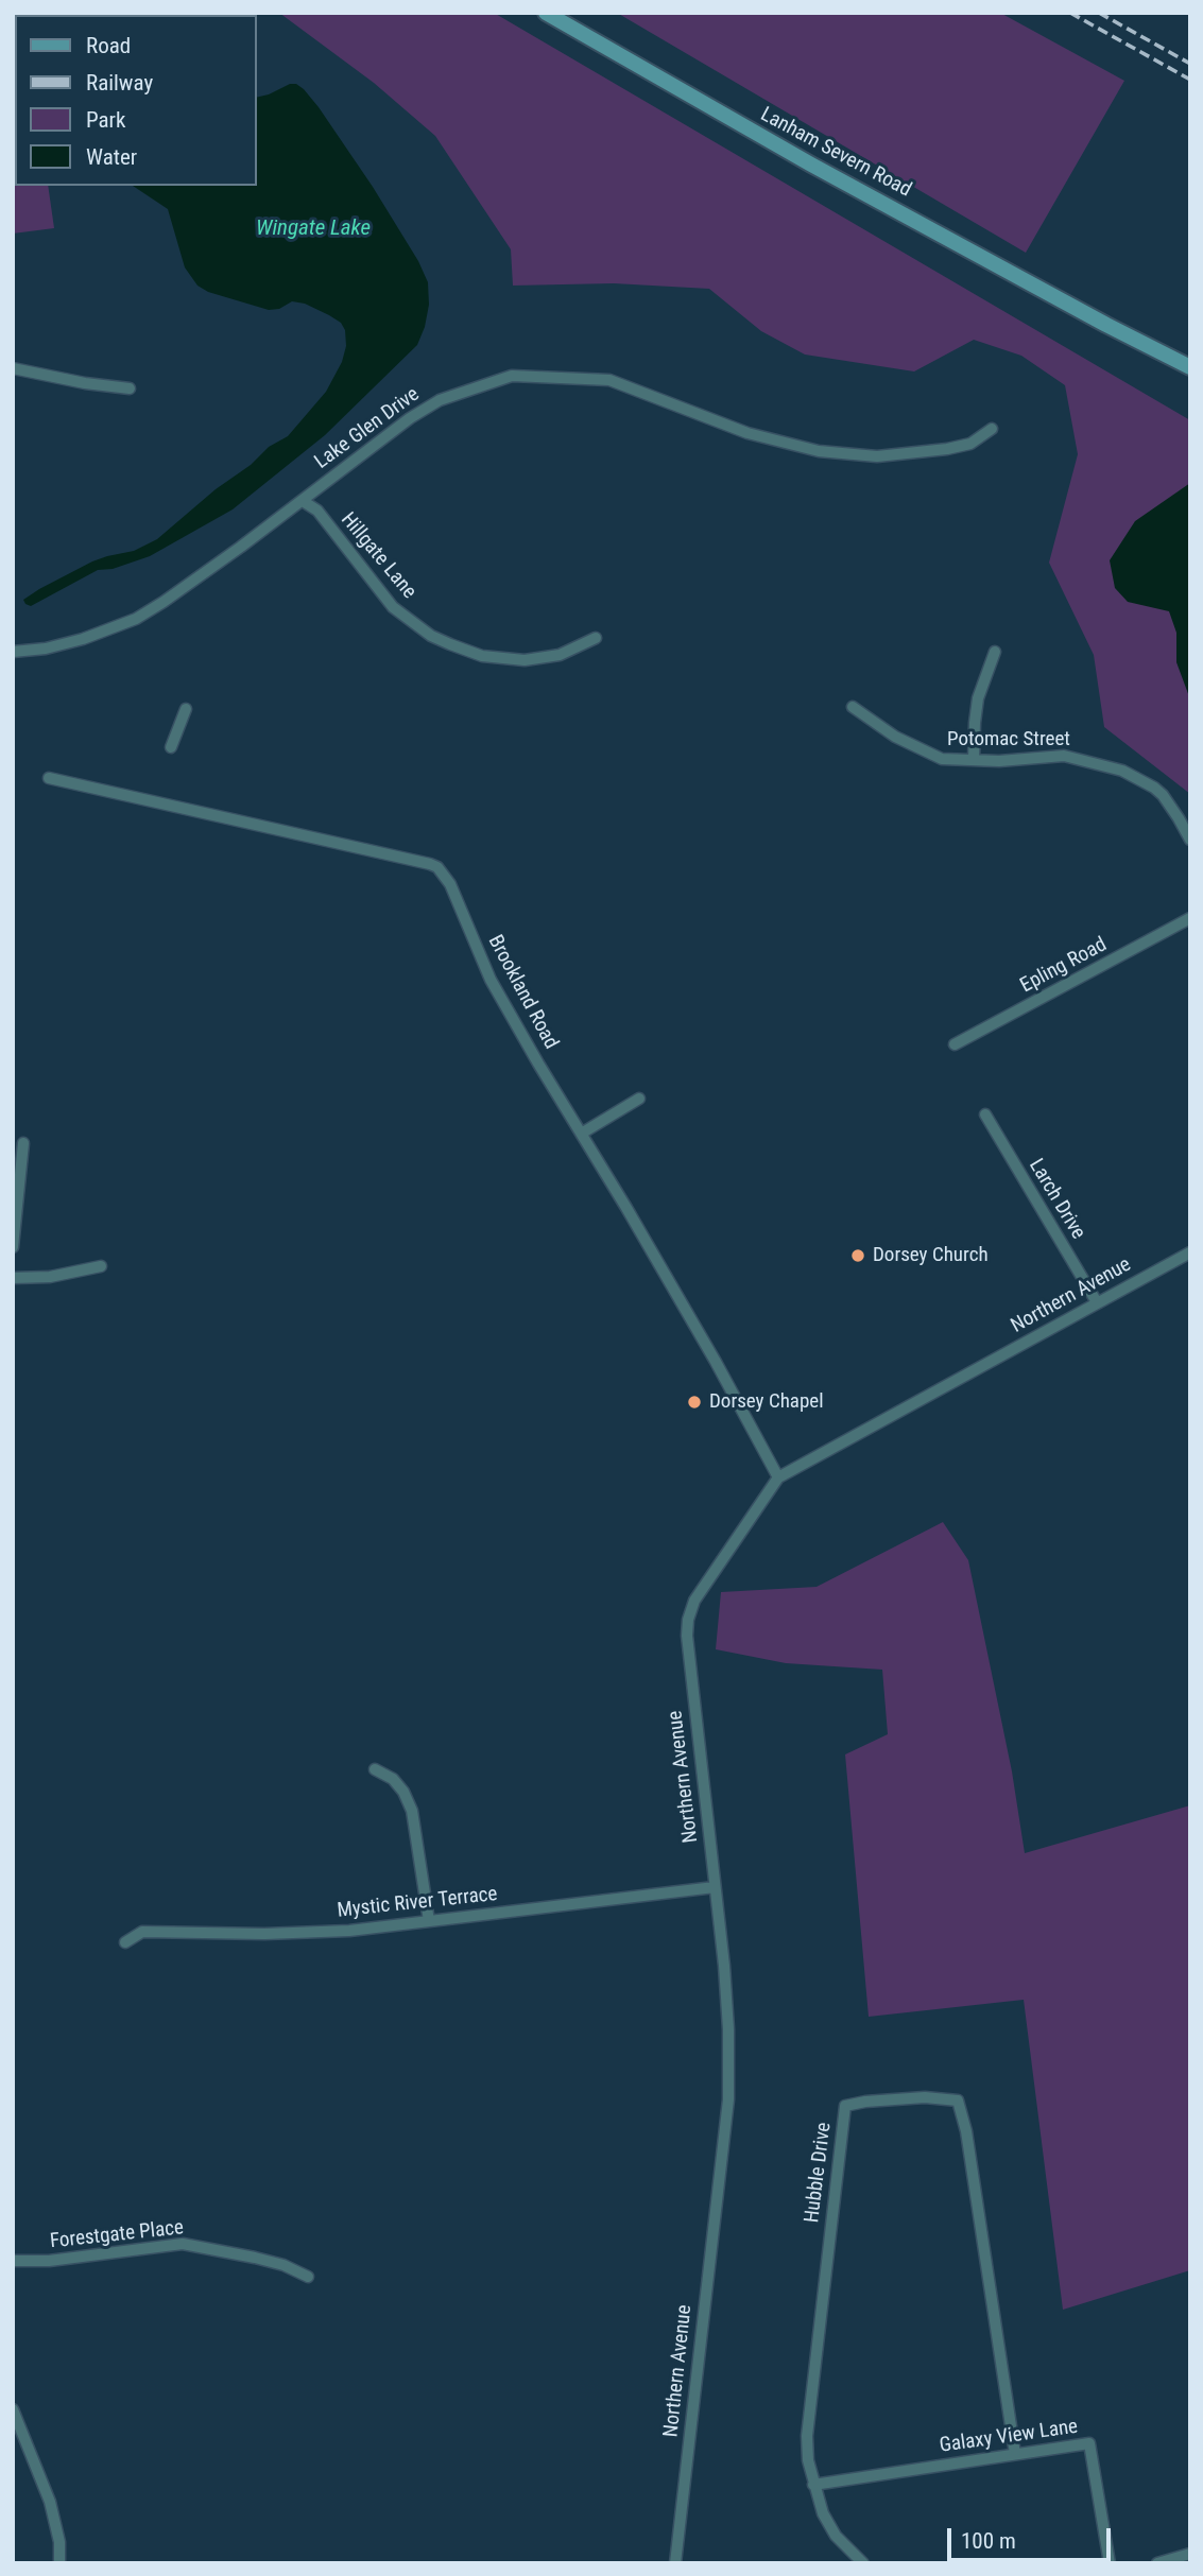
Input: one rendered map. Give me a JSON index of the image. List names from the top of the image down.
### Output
{
  "streets": {
    "main road": ["Lanham Severn Road"],
    "street": [
      "Lake Glen Drive",
      "Hillgate Lane",
      "Potomac Street",
      "Epling Road",
      "Brookland Road",
      "Larch Drive",
      "Northern Avenue",
      "Mystic River Terrace",
      "Hubble Drive",
      "Forestgate Place",
      "Galaxy View Lane"
    ]
  },
  "crossings": [
    ["Lake Glen Drive", "Hillgate Lane"],
    ["Brookland Road", "Northern Avenue"],
    ["Larch Drive", "Northern Avenue"],
    ["Northern Avenue", "Mystic River Terrace"],
    ["Hubble Drive", "Galaxy View Lane"]
  ],
  "water": ["Wingate Lake"],
  "places": ["Dorsey Church", "Dorsey Chapel"],
  "legend": [
    "Road",
    "Railway",
    "Park",
    "Water"
  ],
  "scale_bar": "100 m"
}
